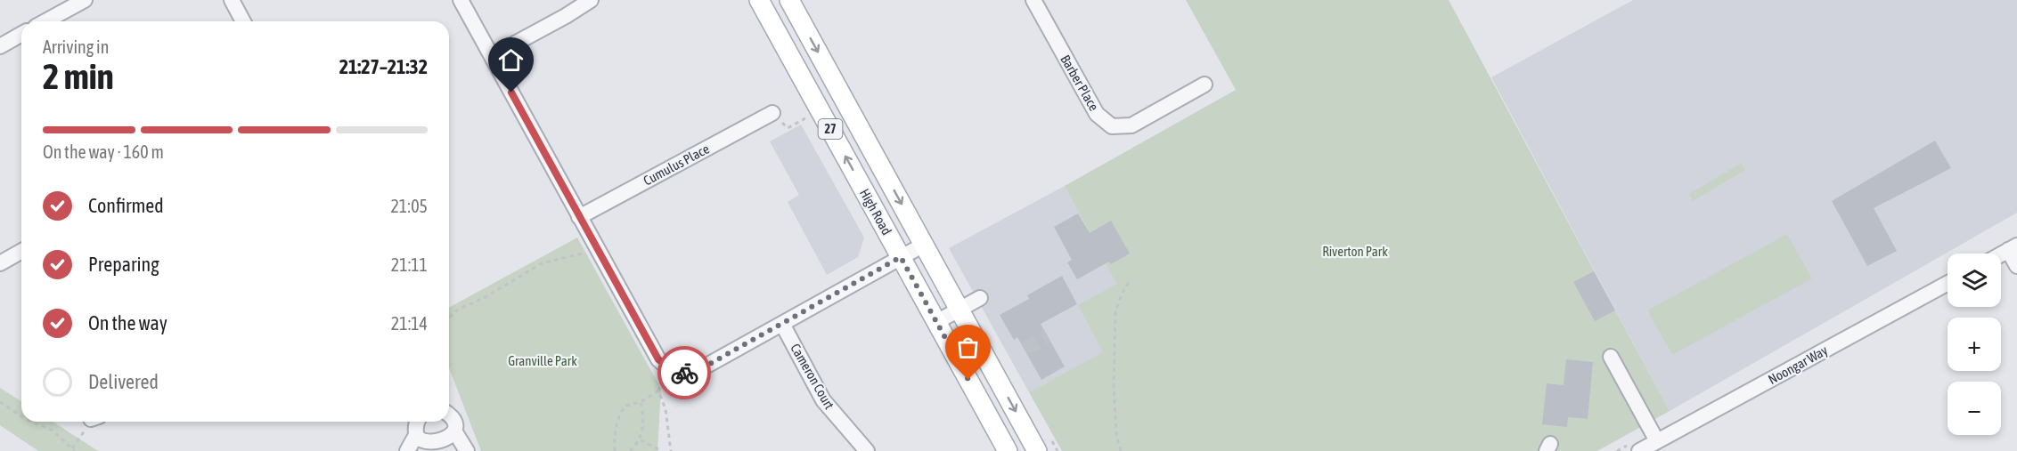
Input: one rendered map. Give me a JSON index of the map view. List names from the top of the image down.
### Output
{
  "streets": {
    "main road": ["27", "High Road"],
    "street": [
      "Barber Place",
      "Cumulus Place",
      "Noongar Way",
      "Cameron Court"
    ]
  },
  "parks": ["Riverton Park", "Granville Park"],
  "page": {
    "heading": ["2 min", "Arriving in", "21:27–21:32"],
    "bar": "On the way · 160 m",
    "list": [
      ["Confirmed", "21:05"],
      ["Preparing", "21:11"],
      ["On the way", "21:14"],
      "Delivered"
    ],
    "map_buttons": ["+", "−"]
  }
}
